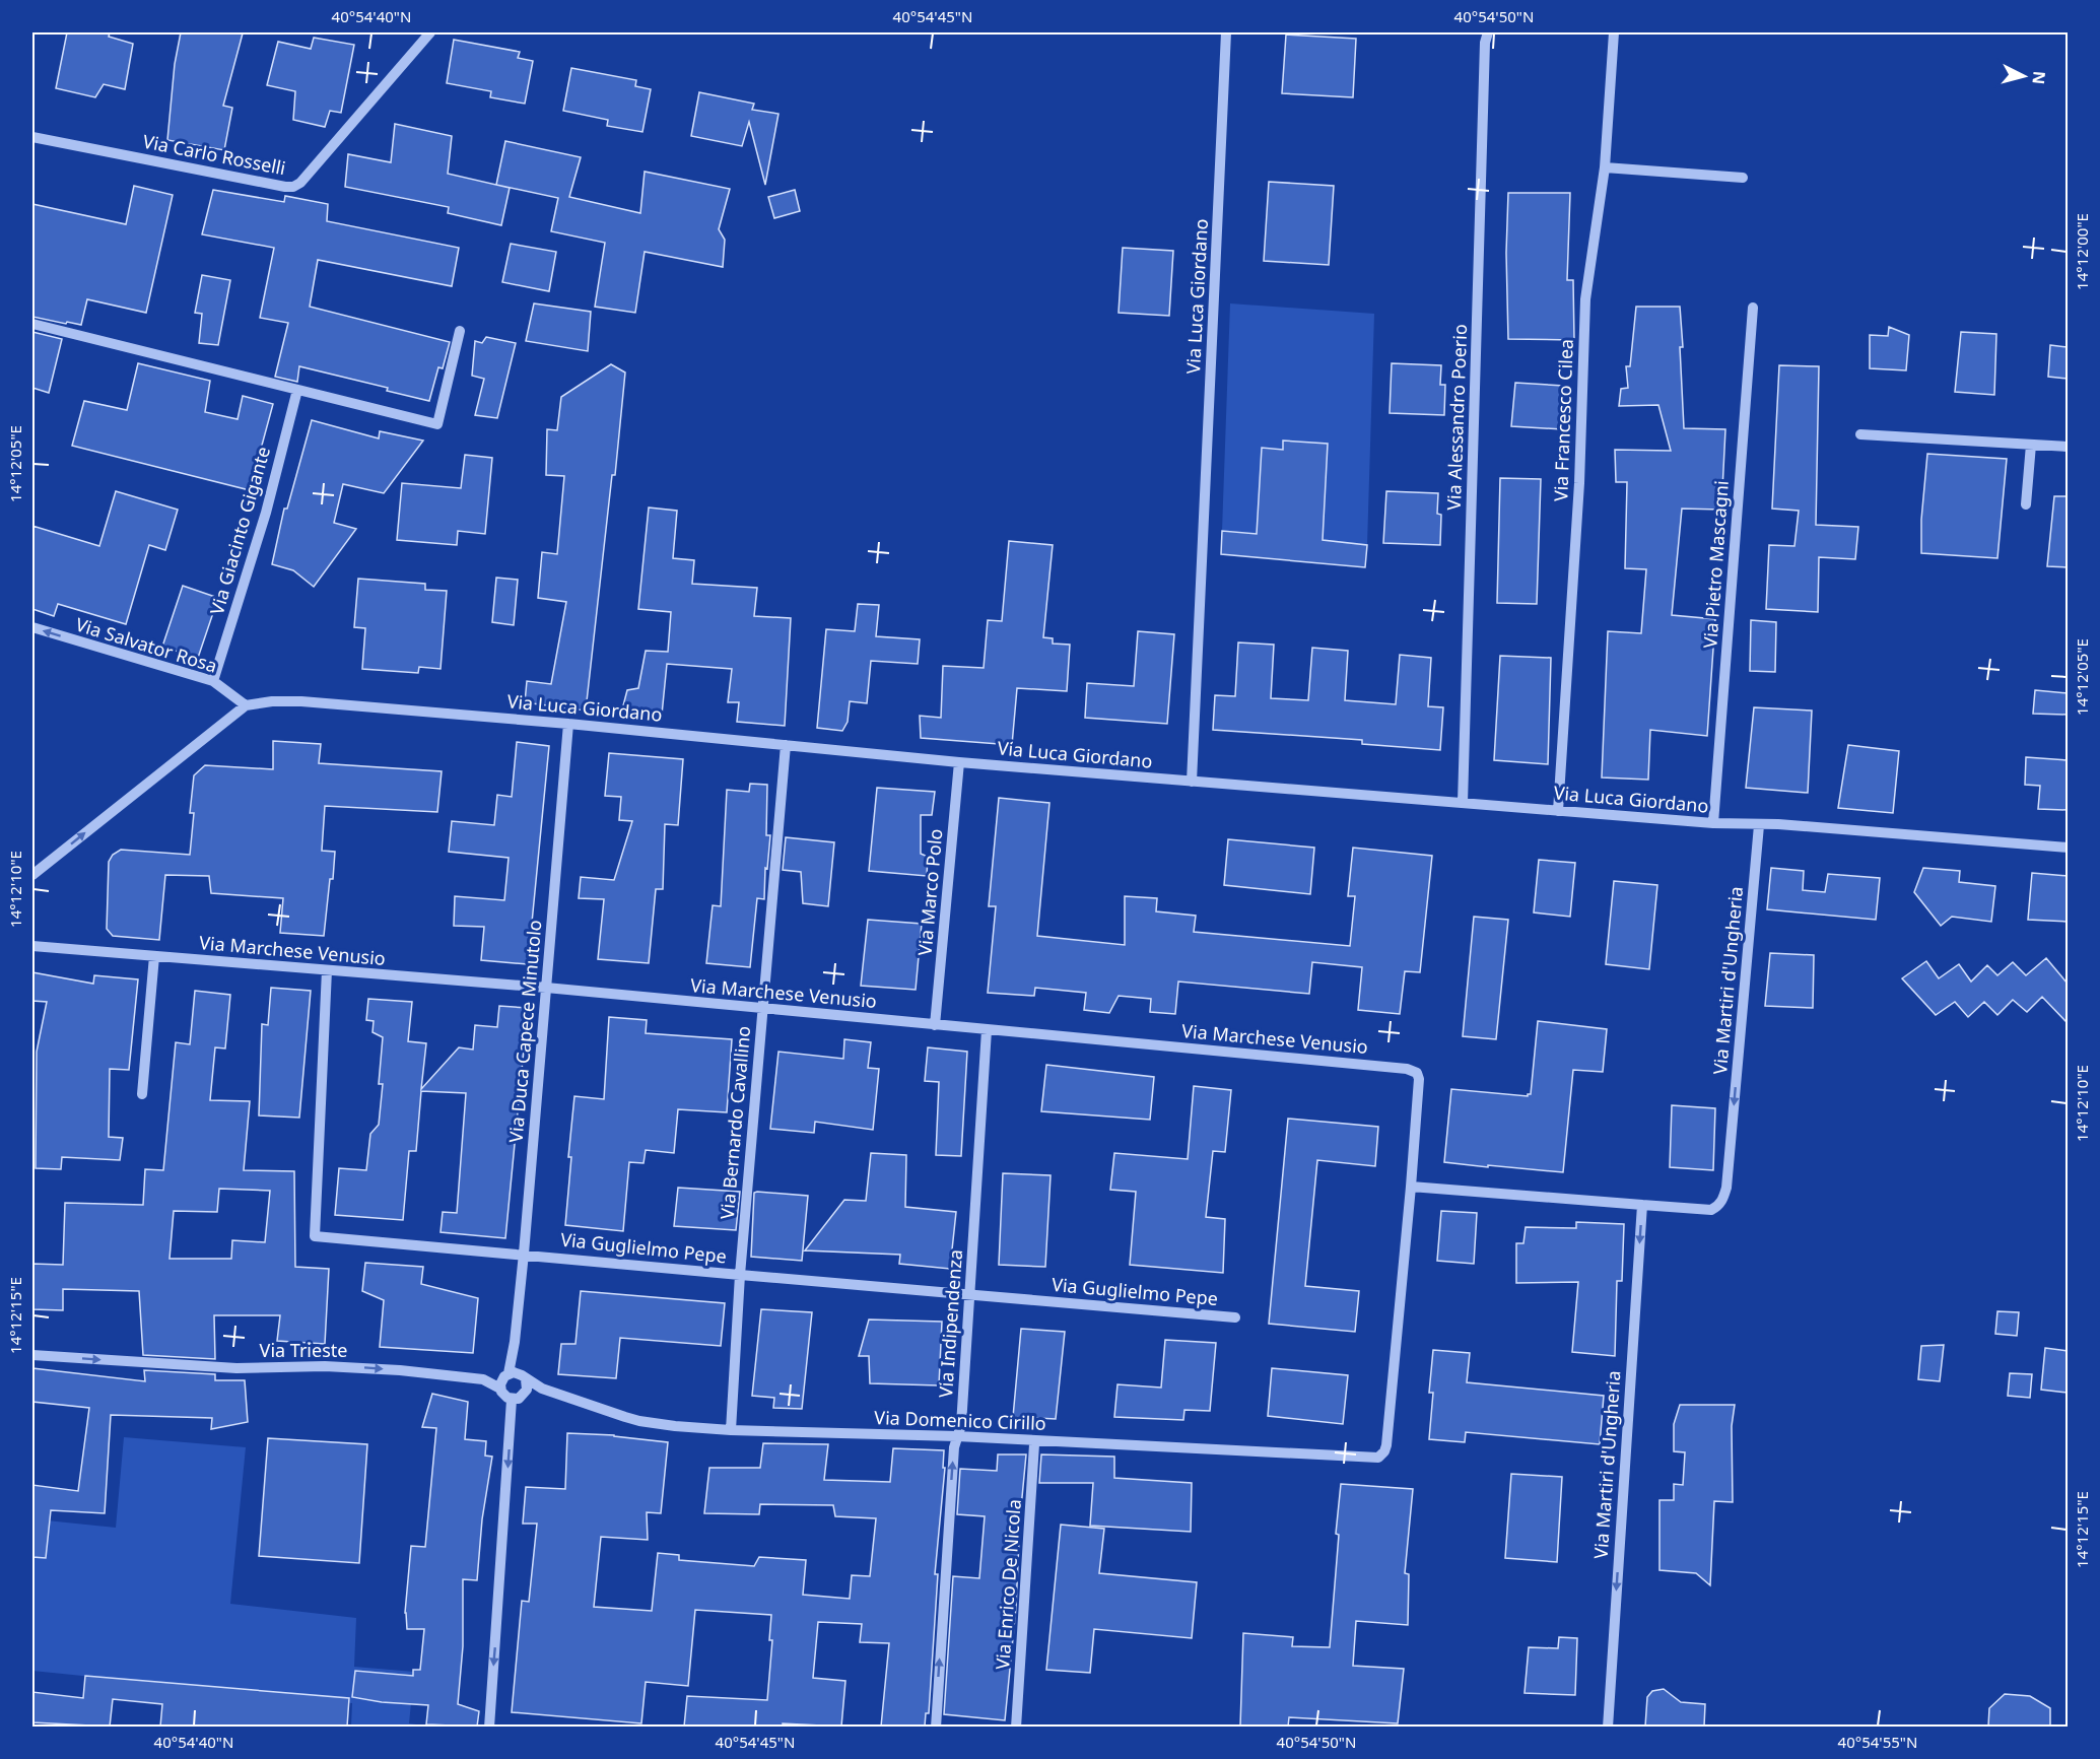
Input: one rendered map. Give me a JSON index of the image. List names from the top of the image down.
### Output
{
  "streets": {
    "street": [
      "Via Carlo Rosselli",
      "Via Luca Giordano",
      "Via Alessandro Poerio",
      "Via Francesco Cilea",
      "Via Giacinto Gigante",
      "Via Pietro Mascagni",
      "Via Salvator Rosa",
      "Via Marco Polo",
      "Via Marchese Venusio",
      "Via Martiri d'Ungheria",
      "Via Duca Capece Minutolo",
      "Via Bernardo Cavallino",
      "Via Guglielmo Pepe",
      "Via Indipendenza",
      "Via Trieste",
      "Via Domenico Cirillo",
      "Via Enrico De Nicola"
    ]
  },
  "crossings": [
    ["Via Luca Giordano", "Via Alessandro Poerio"],
    ["Via Luca Giordano", "Via Francesco Cilea"],
    ["Via Luca Giordano", "Via Pietro Mascagni"],
    ["Via Luca Giordano", "Via Salvator Rosa"],
    ["Via Luca Giordano", "Via Marco Polo"],
    ["Via Luca Giordano", "Via Martiri d'Ungheria"],
    ["Via Luca Giordano", "Via Duca Capece Minutolo"],
    ["Via Luca Giordano", "Via Bernardo Cavallino"],
    ["Via Giacinto Gigante", "Via Salvator Rosa"],
    ["Via Marco Polo", "Via Marchese Venusio"],
    ["Via Marchese Venusio", "Via Martiri d'Ungheria"],
    ["Via Marchese Venusio", "Via Duca Capece Minutolo"],
    ["Via Marchese Venusio", "Via Bernardo Cavallino"],
    ["Via Marchese Venusio", "Via Guglielmo Pepe"],
    ["Via Marchese Venusio", "Via Indipendenza"],
    ["Via Marchese Venusio", "Via Domenico Cirillo"],
    ["Via Martiri d'Ungheria", "Via Domenico Cirillo"],
    ["Via Duca Capece Minutolo", "Via Guglielmo Pepe"],
    ["Via Duca Capece Minutolo", "Via Trieste"],
    ["Via Duca Capece Minutolo", "Via Domenico Cirillo"],
    ["Via Bernardo Cavallino", "Via Guglielmo Pepe"],
    ["Via Bernardo Cavallino", "Via Domenico Cirillo"],
    ["Via Guglielmo Pepe", "Via Indipendenza"],
    ["Via Indipendenza", "Via Domenico Cirillo"],
    ["Via Trieste", "Via Domenico Cirillo"]
  ],
  "one_way": [
    "Via Salvator Rosa",
    "Via Martiri d'Ungheria",
    "Via Indipendenza",
    "Via Trieste"
  ],
  "north": "right",
  "coordinates": [
    "40°54'40\"N",
    "40°54'45\"N",
    "40°54'50\"N",
    "14°12'00\"E",
    "14°12'05\"E",
    "14°12'10\"E",
    "14°12'15\"E",
    "40°54'55\"N"
  ]
}
